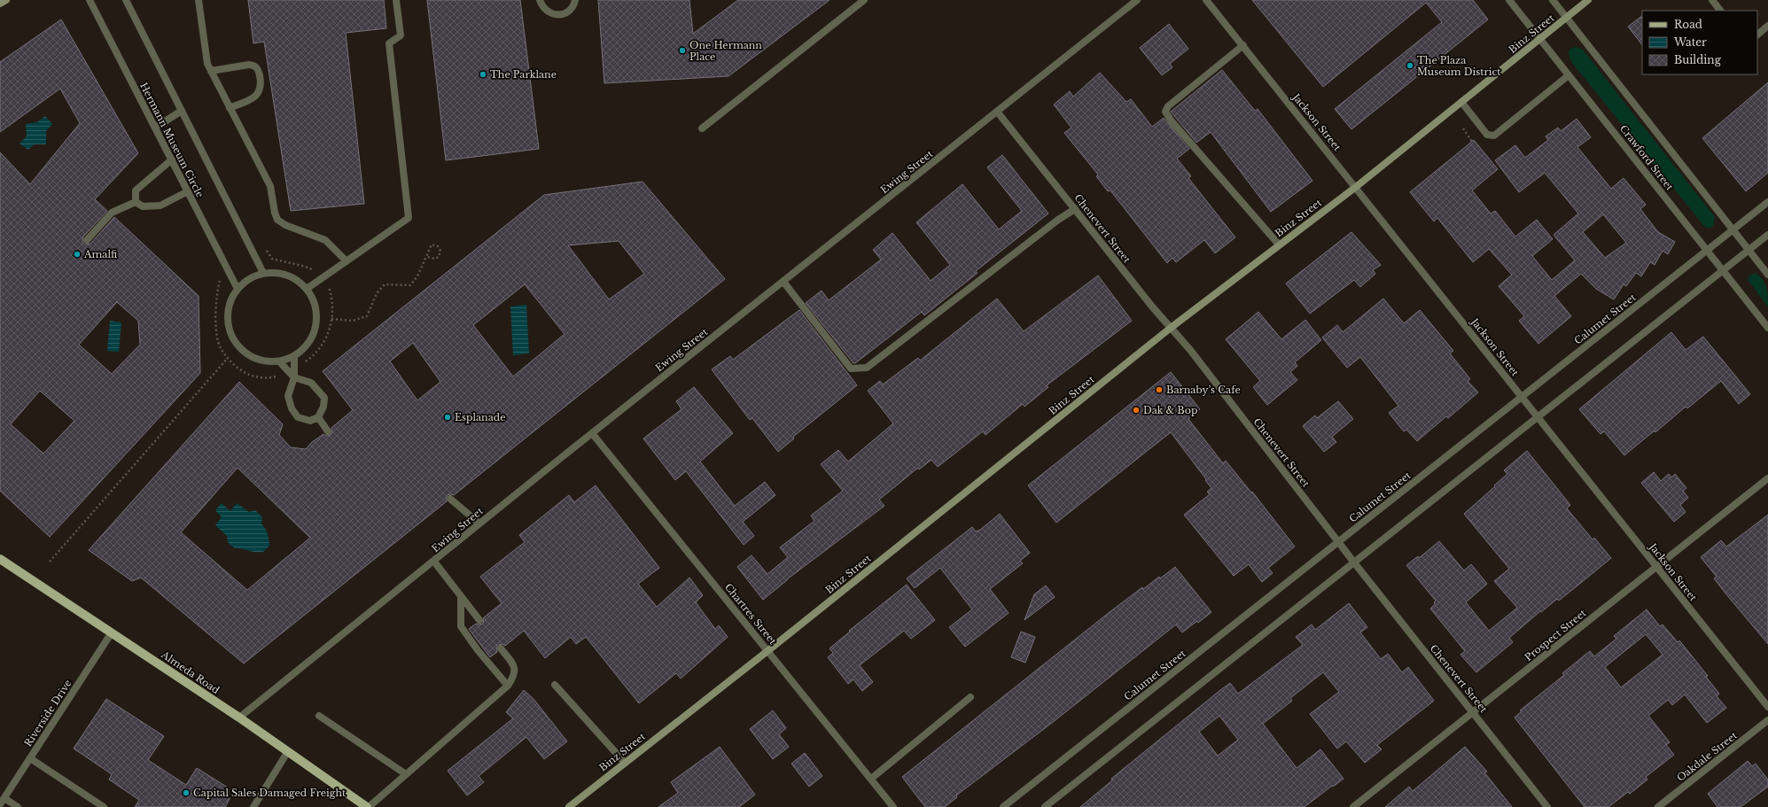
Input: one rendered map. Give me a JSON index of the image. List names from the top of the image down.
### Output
{
  "streets": {
    "main road": ["Binz Street", "Almeda Road"],
    "street": [
      "Jackson Street",
      "Hermann Museum Circle",
      "Crawford Street",
      "Ewing Street",
      "Chenevert Street",
      "Calumet Street",
      "Chartres Street",
      "Prospect Street",
      "Riverside Drive",
      "Oakdale Street"
    ]
  },
  "crossings": [
    ["Binz Street", "Jackson Street"],
    ["Binz Street", "Crawford Street"],
    ["Binz Street", "Chenevert Street"],
    ["Binz Street", "Chartres Street"],
    ["Jackson Street", "Calumet Street"],
    ["Jackson Street", "Prospect Street"],
    ["Crawford Street", "Calumet Street"],
    ["Ewing Street", "Chenevert Street"],
    ["Ewing Street", "Chartres Street"],
    ["Ewing Street", "Almeda Road"],
    ["Chenevert Street", "Calumet Street"],
    ["Chenevert Street", "Prospect Street"],
    ["Almeda Road", "Riverside Drive"]
  ],
  "places": [
    "One Hermann Place",
    "The Plaza Museum District",
    "The Parklane",
    "Amalfi",
    "Barnaby’s Cafe",
    "Dak & Bop",
    "Esplanade",
    "Capital Sales Damaged Freight"
  ],
  "legend": ["Road", "Water", "Building"]
}
